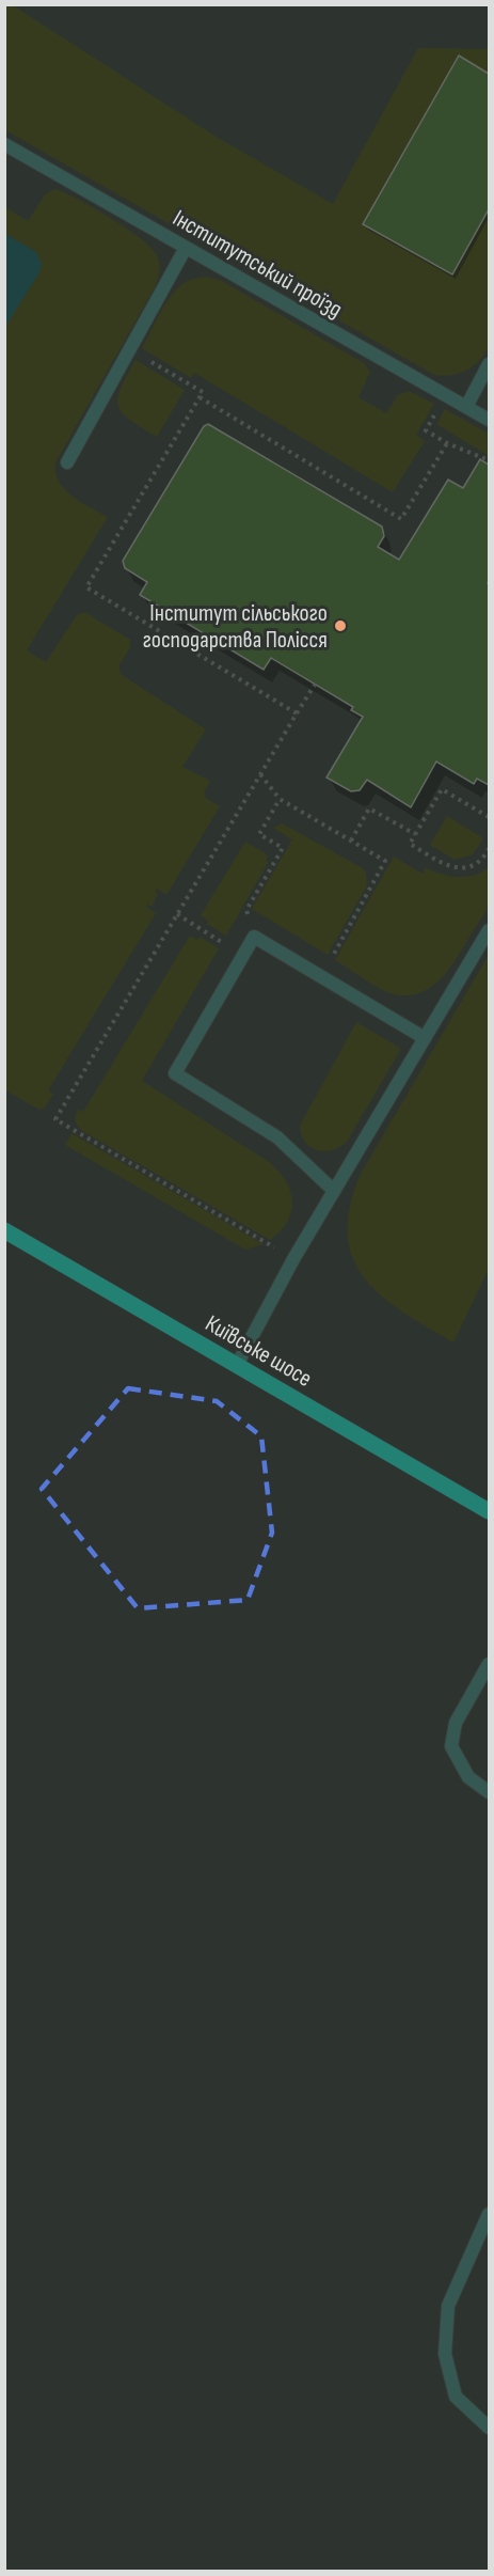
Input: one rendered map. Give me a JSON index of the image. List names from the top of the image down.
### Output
{
  "streets": {
    "main road": ["Київське шосе"],
    "street": ["Інститутський проїзд"]
  },
  "places": ["Інститут сільського господарства Полісся"]
}
